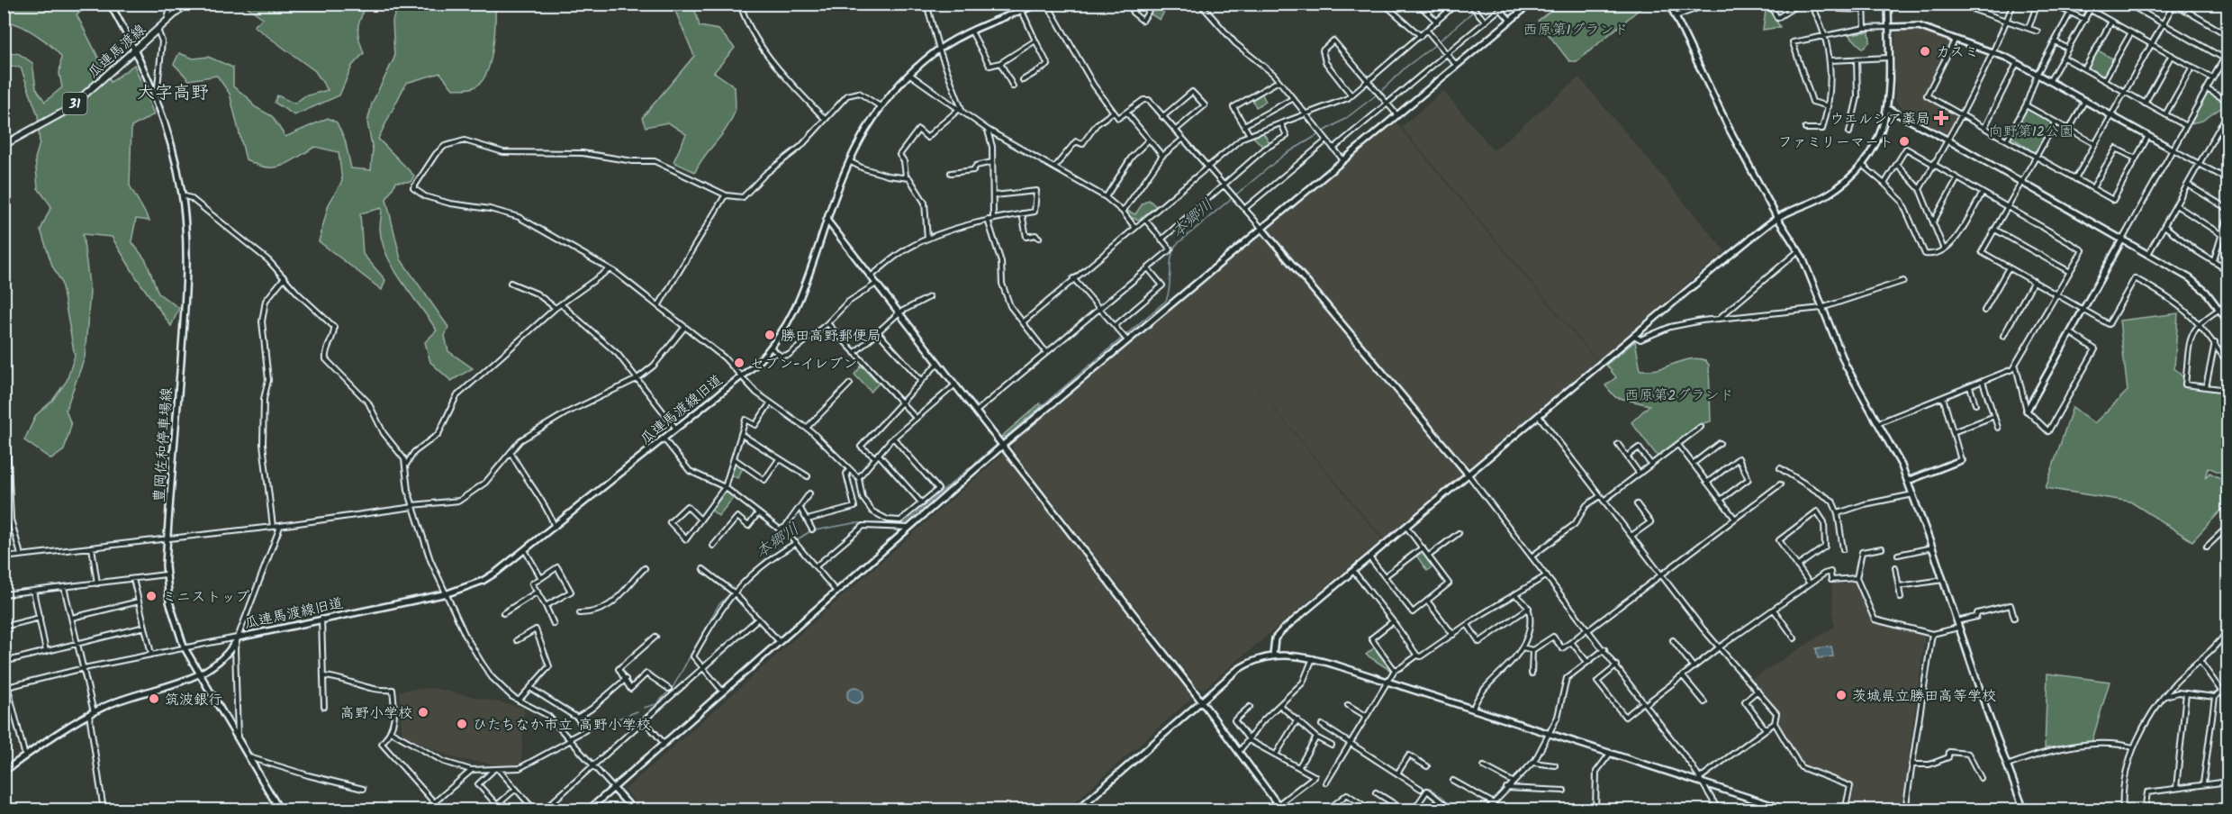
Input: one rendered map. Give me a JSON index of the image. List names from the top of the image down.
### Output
{
  "streets": {
    "main road": ["瓜連馬渡線", "31"],
    "street": ["瓜連馬渡線旧道", "豊岡佐和停車場線"]
  },
  "crossings": [
    ["瓜連馬渡線", "豊岡佐和停車場線"],
    ["瓜連馬渡線旧道", "豊岡佐和停車場線"]
  ],
  "districts": ["大字高野"],
  "water": ["本郷川"],
  "parks": ["西原第1グランド", "向野第12公園", "西原第2グランド"],
  "places": {
    "other": [
      "カスミ",
      "ファミリーマート",
      "勝田高野郵便局",
      "セブン-イレブン",
      "ミニストップ",
      "茨城県立勝田高等学校",
      "筑波銀行",
      "高野小学校",
      "ひたちなか市立 高野小学校"
    ],
    "health": ["ウエルシア薬局"]
  }
}
